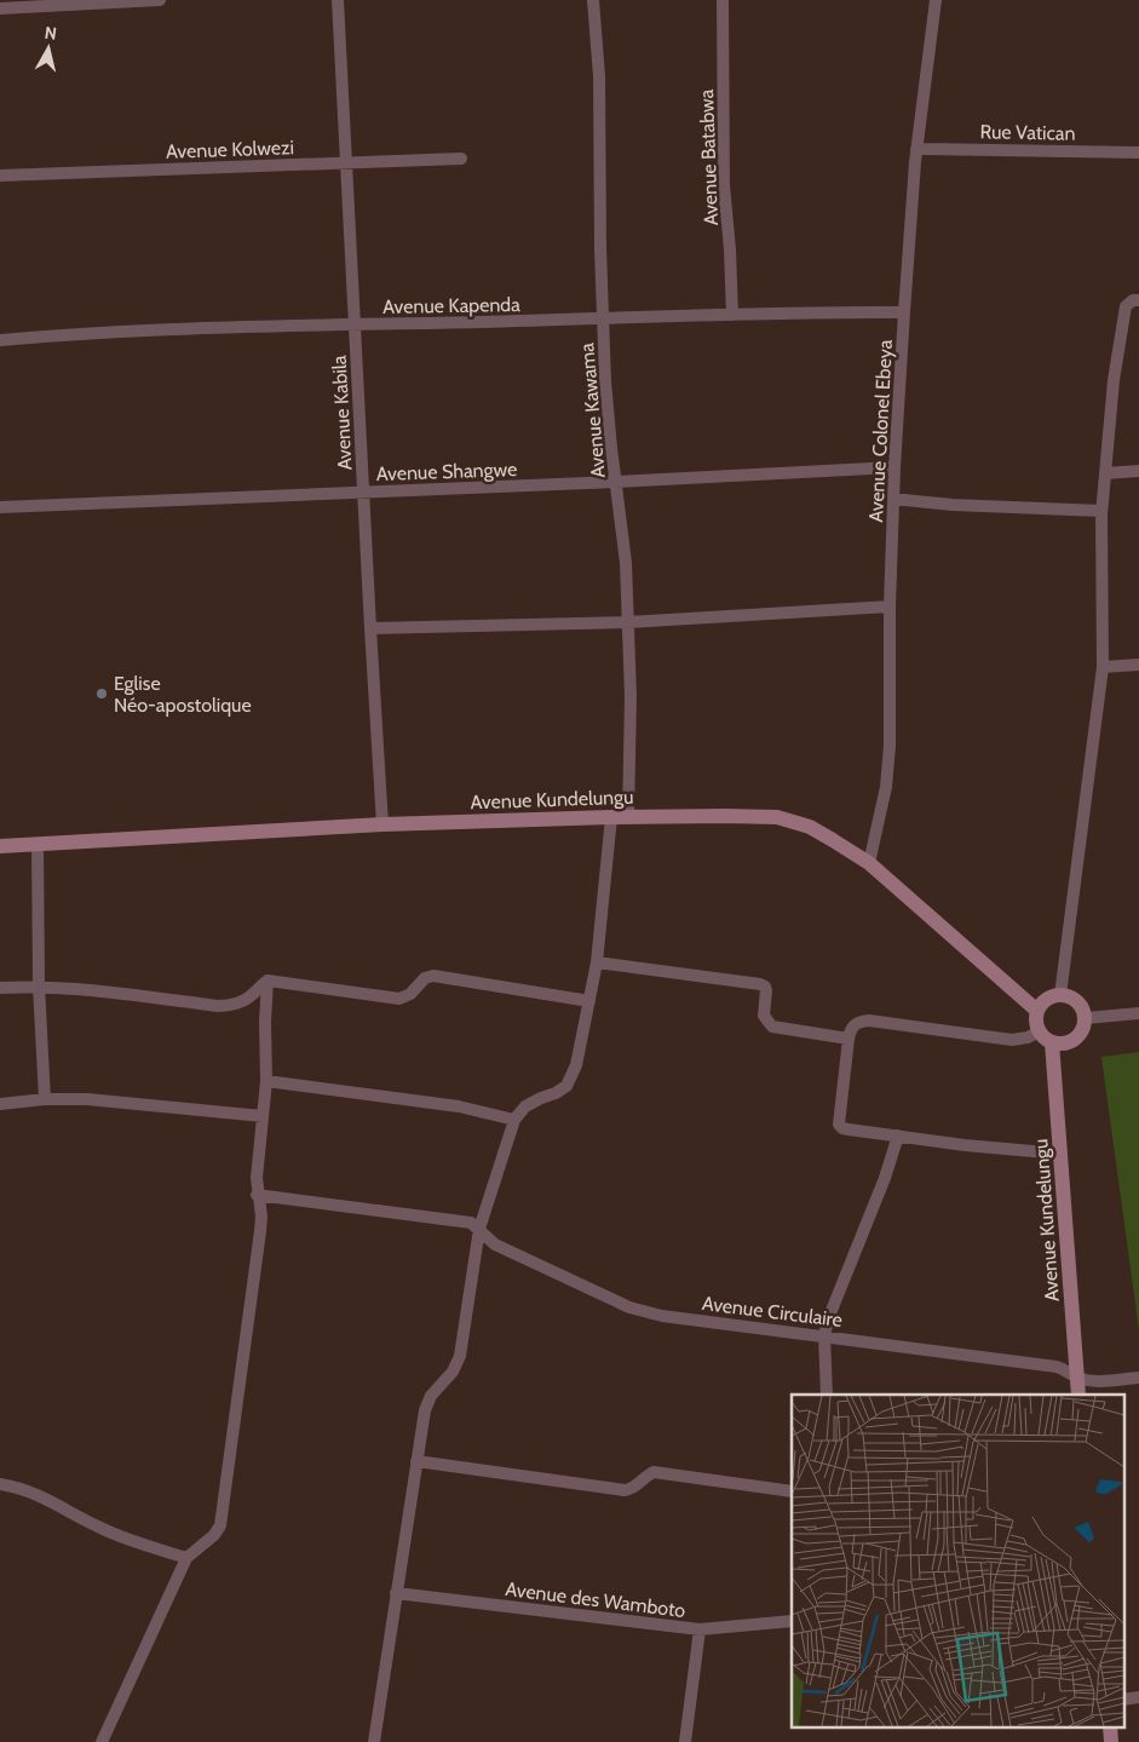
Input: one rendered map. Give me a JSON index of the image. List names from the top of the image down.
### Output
{
  "streets": {
    "street": [
      "Rue Vatican",
      "Avenue Kolwezi",
      "Avenue Batabwa",
      "Avenue Kapenda",
      "Avenue Kawama",
      "Avenue Kabila",
      "Avenue Colonel Ebeya",
      "Avenue Shangwe",
      "Avenue Kundelungu",
      "Avenue Circulaire",
      "Avenue des Wamboto"
    ]
  },
  "crossings": [
    ["Rue Vatican", "Avenue Colonel Ebeya"],
    ["Avenue Kolwezi", "Avenue Kabila"],
    ["Avenue Batabwa", "Avenue Kapenda"],
    ["Avenue Kapenda", "Avenue Kawama"],
    ["Avenue Kapenda", "Avenue Kabila"],
    ["Avenue Kapenda", "Avenue Colonel Ebeya"],
    ["Avenue Kawama", "Avenue Shangwe"],
    ["Avenue Kawama", "Avenue Kundelungu"],
    ["Avenue Kabila", "Avenue Shangwe"],
    ["Avenue Kabila", "Avenue Kundelungu"],
    ["Avenue Colonel Ebeya", "Avenue Shangwe"],
    ["Avenue Colonel Ebeya", "Avenue Kundelungu"],
    ["Avenue Kundelungu", "Avenue Circulaire"]
  ],
  "places": ["Eglise Néo-apostolique"],
  "north": "top"
}
